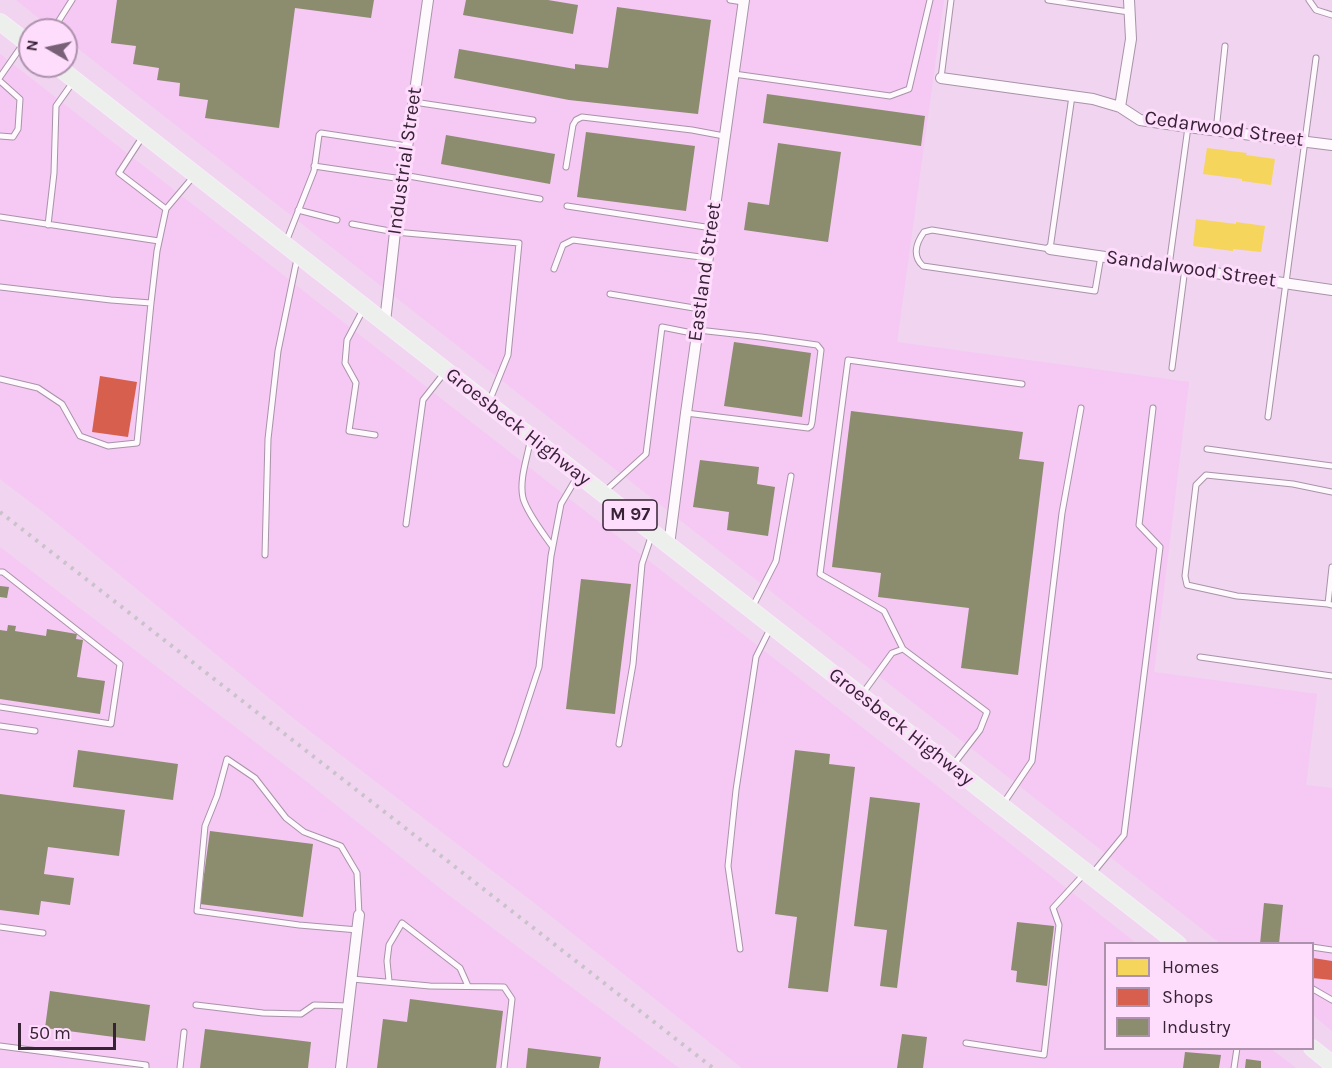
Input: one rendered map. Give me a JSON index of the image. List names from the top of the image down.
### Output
{
  "streets": {
    "main road": ["Groesbeck Highway", "M 97"],
    "street": [
      "Cedarwood Street",
      "Industrial Street",
      "Sandalwood Street",
      "Eastland Street"
    ]
  },
  "crossings": [
    ["Industrial Street", "Groesbeck Highway"],
    ["Eastland Street", "Groesbeck Highway"]
  ],
  "legend": ["Homes", "Shops", "Industry"],
  "scale_bar": "50 m",
  "north": "left"
}
